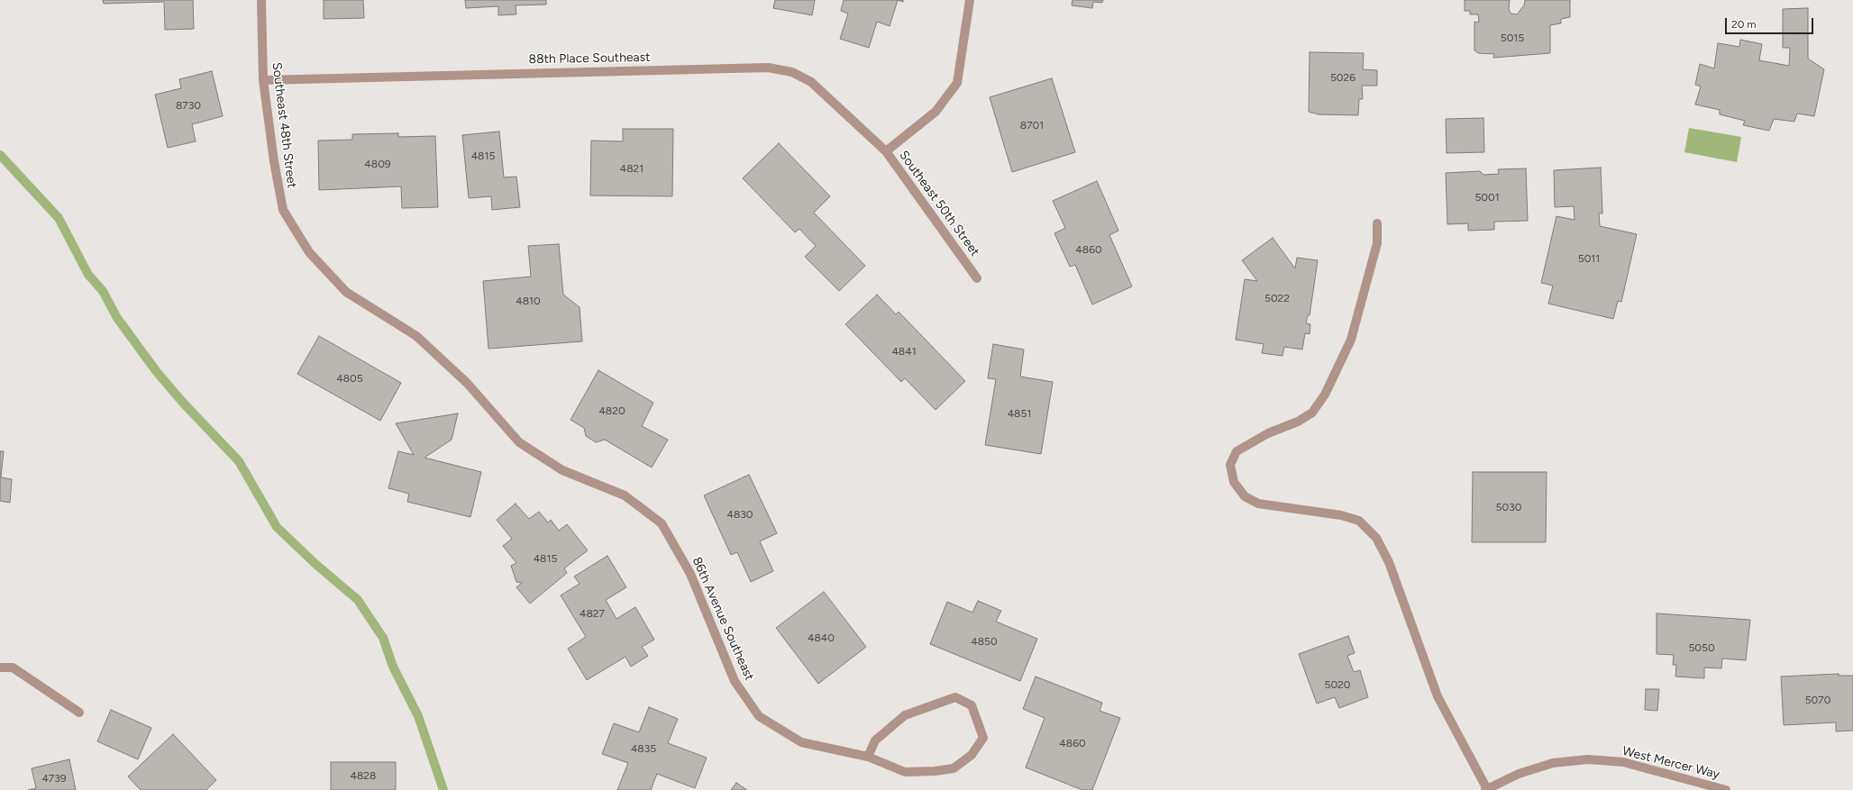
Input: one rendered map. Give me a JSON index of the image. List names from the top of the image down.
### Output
{
  "streets": {
    "street": [
      "88th Place Southeast",
      "Southeast 48th Street",
      "Southeast 50th Street",
      "86th Avenue Southeast",
      "West Mercer Way"
    ]
  },
  "crossings": [
    ["88th Place Southeast", "Southeast 48th Street"],
    ["88th Place Southeast", "Southeast 50th Street"],
    ["Southeast 48th Street", "86th Avenue Southeast"]
  ],
  "house_numbers": [
    "5015",
    "5026",
    "8730",
    "8701",
    "4815",
    "4809",
    "4821",
    "5001",
    "4860",
    "5011",
    "5022",
    "4810",
    "4841",
    "4805",
    "4820",
    "4851",
    "5030",
    "4830",
    "4815",
    "4827",
    "4840",
    "4850",
    "5050",
    "5020",
    "5070",
    "4860",
    "4835",
    "4828",
    "4739"
  ],
  "scale_bar": "20 m"
}
